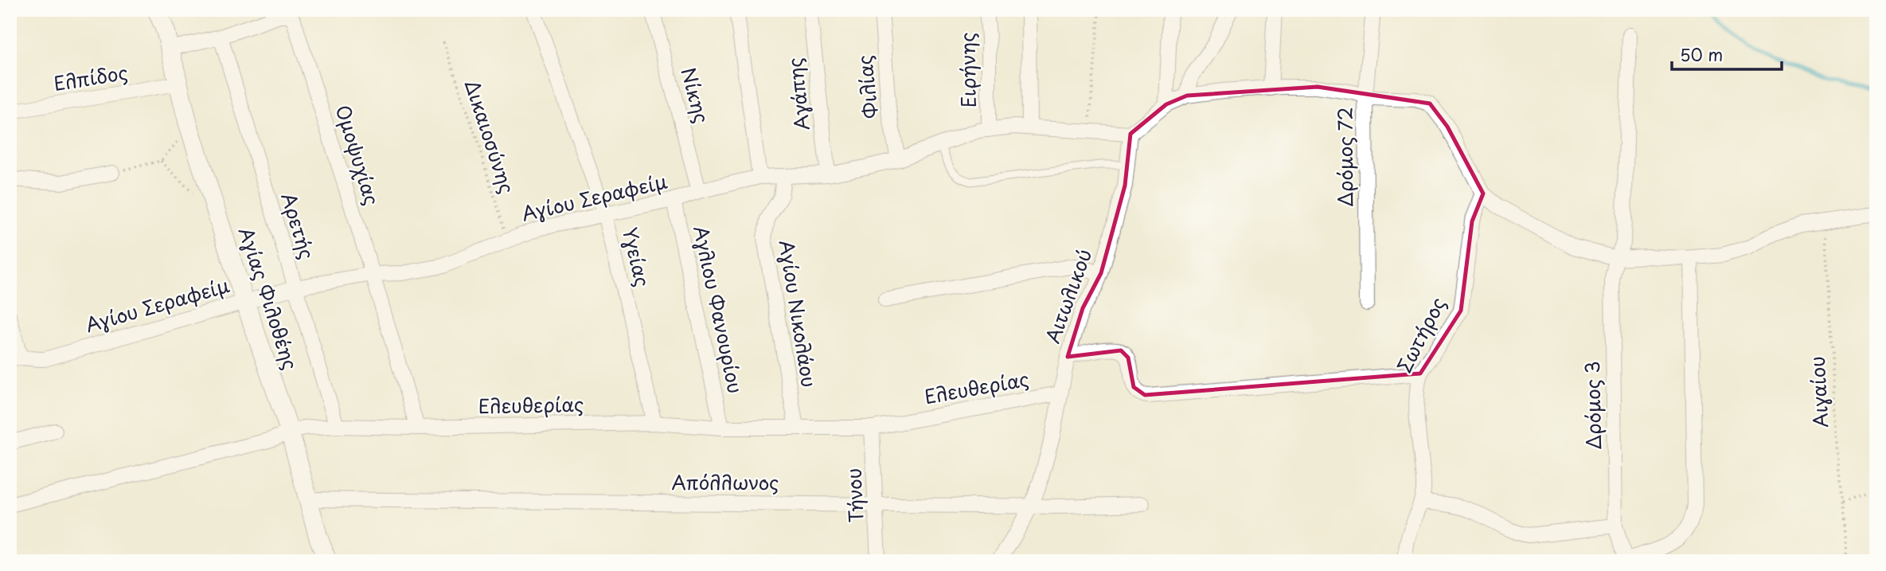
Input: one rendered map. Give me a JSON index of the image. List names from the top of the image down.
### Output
{
  "streets": {
    "street": [
      "Ειρήνης",
      "Ελπίδος",
      "Φιλίας",
      "Αγάπης",
      "Νίκης",
      "Ομοψυχίας",
      "Δρόμος 72",
      "Αγίου Σεραφείμ",
      "Αρετής",
      "Υγείας",
      "Αιτωλικού",
      "Αγίας Φιλοθέης",
      "Αγλιου Φανουρίου",
      "Αγίου Νικολάου",
      "Σωτήρος",
      "Ελευθερίας",
      "Δρόμος 3",
      "Απόλλωνος",
      "Τήνου"
    ],
    "path": ["Δικαιοσύνης", "Αιγαίου"]
  },
  "crossings": [
    ["Ειρήνης", "Αγίου Σεραφείμ"],
    ["Ελπίδος", "Αγίας Φιλοθέης"],
    ["Φιλίας", "Αγίου Σεραφείμ"],
    ["Αγάπης", "Αγίου Σεραφείμ"],
    ["Νίκης", "Αγίου Σεραφείμ"],
    ["Δικαιοσύνης", "Αγίου Σεραφείμ"],
    ["Ομοψυχίας", "Αγίου Σεραφείμ"],
    ["Ομοψυχίας", "Αρετής"],
    ["Ομοψυχίας", "Αγίας Φιλοθέης"],
    ["Ομοψυχίας", "Ελευθερίας"],
    ["Αγίου Σεραφείμ", "Αρετής"],
    ["Αγίου Σεραφείμ", "Υγείας"],
    ["Αγίου Σεραφείμ", "Αιτωλικού"],
    ["Αγίου Σεραφείμ", "Αγίας Φιλοθέης"],
    ["Αγίου Σεραφείμ", "Αγλιου Φανουρίου"],
    ["Αγίου Σεραφείμ", "Αγίου Νικολάου"],
    ["Αρετής", "Ελευθερίας"],
    ["Υγείας", "Ελευθερίας"],
    ["Αιτωλικού", "Ελευθερίας"],
    ["Αιτωλικού", "Απόλλωνος"],
    ["Αγίας Φιλοθέης", "Ελευθερίας"],
    ["Αγίας Φιλοθέης", "Απόλλωνος"],
    ["Αγλιου Φανουρίου", "Ελευθερίας"],
    ["Αγίου Νικολάου", "Ελευθερίας"],
    ["Ελευθερίας", "Τήνου"],
    ["Απόλλωνος", "Τήνου"]
  ],
  "scale_bar": "50 m"
}
